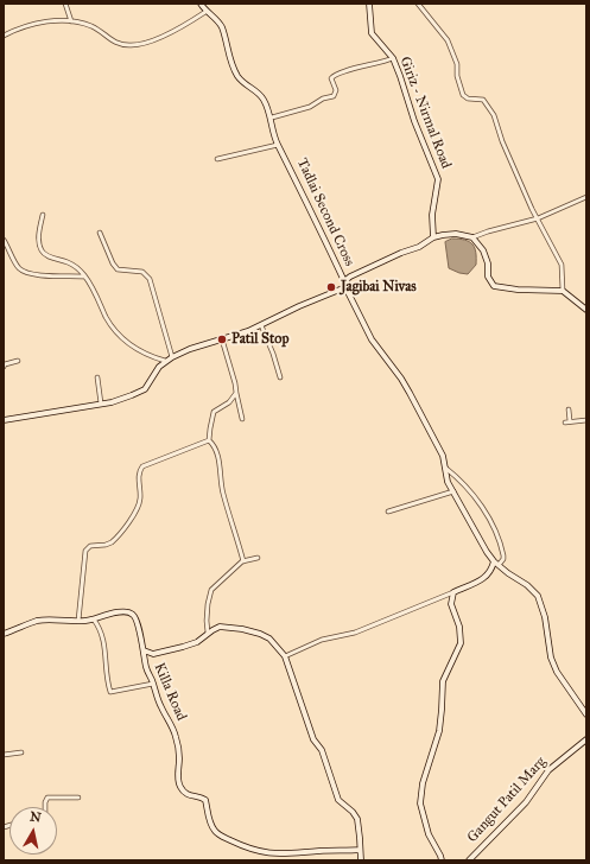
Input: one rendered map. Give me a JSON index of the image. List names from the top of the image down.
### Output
{
  "streets": {
    "street": [
      "Giriz - Nirmal Road",
      "Tadlai Second Cross",
      "Killa Road",
      "Gangut Patil Marg"
    ]
  },
  "places": ["Jagibai Nivas", "Patil Stop"],
  "north": "top"
}
